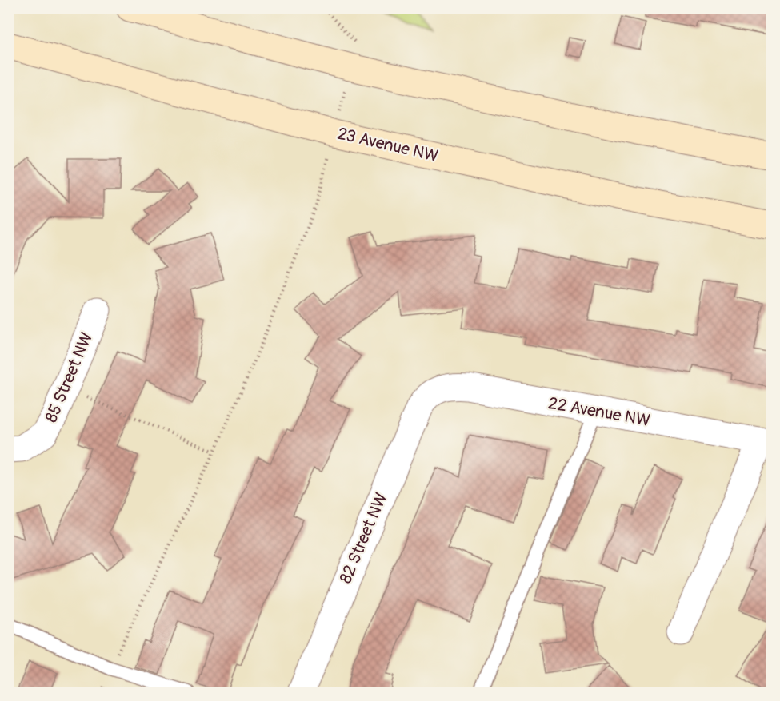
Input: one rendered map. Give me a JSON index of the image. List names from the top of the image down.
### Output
{
  "streets": {
    "main road": ["23 Avenue NW"],
    "street": ["85 Street NW", "22 Avenue NW", "82 Street NW"]
  },
  "crossings": [
    ["22 Avenue NW", "82 Street NW"]
  ]
}
